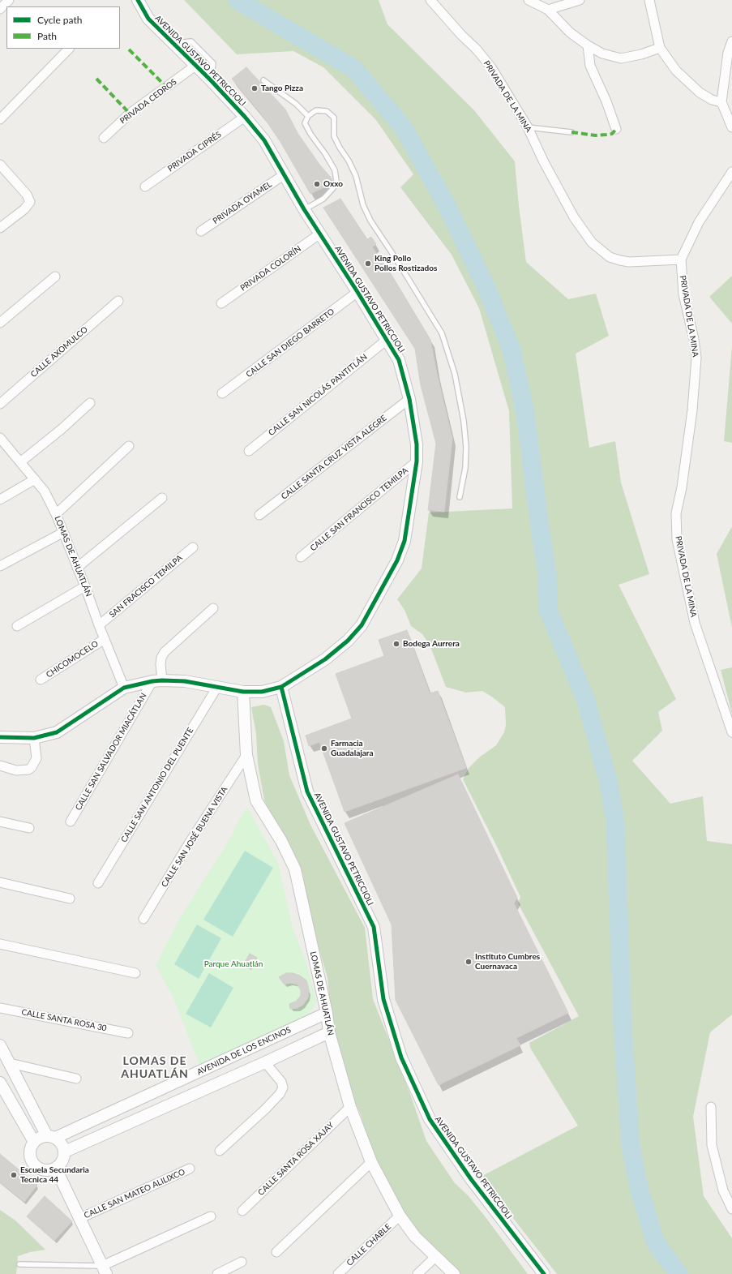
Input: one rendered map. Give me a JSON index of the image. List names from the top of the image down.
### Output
{
  "streets": {
    "street": [
      "AVENIDA GUSTAVO PETRICCIOLI",
      "PRIVADA DE LA MINA",
      "PRIVADA CEDROS",
      "PRIVADA CIPRÉS",
      "PRIVADA OYAMEL",
      "PRIVADA COLORÍN",
      "CALLE SAN DIEGO BARRETO",
      "CALLE AXOMULCO",
      "CALLE SAN NICOLÁS PANTITLÁN",
      "CALLE SANTA CRUZ VISTA ALEGRE",
      "CALLE SAN FRANCISCO TEMILPA",
      "LOMAS DE AHUATLÁN",
      "SAN FRACISCO TEMILPA",
      "CHICOMOCELO",
      "CALLE SAN SALVADOR MIACÁTLAN",
      "CALLE SAN ANTONIO DEL PUENTE",
      "CALLE SAN JOSÉ BUENA VISTA",
      "CALLE SANTA ROSA 30",
      "AVENIDA DE LOS ENCINOS",
      "CALLE SANTA ROSA XAJAY",
      "CALLE SAN MATEO ALILIXCO",
      "CALLE CHABLE"
    ]
  },
  "crossings": [
    ["AVENIDA GUSTAVO PETRICCIOLI", "PRIVADA CEDROS"],
    ["AVENIDA GUSTAVO PETRICCIOLI", "PRIVADA CIPRÉS"],
    ["AVENIDA GUSTAVO PETRICCIOLI", "PRIVADA OYAMEL"],
    ["AVENIDA GUSTAVO PETRICCIOLI", "PRIVADA COLORÍN"],
    ["AVENIDA GUSTAVO PETRICCIOLI", "CALLE SAN DIEGO BARRETO"],
    ["AVENIDA GUSTAVO PETRICCIOLI", "CALLE SAN NICOLÁS PANTITLÁN"],
    ["AVENIDA GUSTAVO PETRICCIOLI", "CALLE SANTA CRUZ VISTA ALEGRE"],
    ["AVENIDA GUSTAVO PETRICCIOLI", "CALLE SAN FRANCISCO TEMILPA"],
    ["LOMAS DE AHUATLÁN", "SAN FRACISCO TEMILPA"],
    ["LOMAS DE AHUATLÁN", "CHICOMOCELO"],
    ["LOMAS DE AHUATLÁN", "CALLE SAN JOSÉ BUENA VISTA"],
    ["LOMAS DE AHUATLÁN", "AVENIDA DE LOS ENCINOS"],
    ["LOMAS DE AHUATLÁN", "CALLE SANTA ROSA XAJAY"],
    ["LOMAS DE AHUATLÁN", "CALLE CHABLE"]
  ],
  "districts": ["LOMAS DE AHUATLÁN"],
  "parks": ["Parque Ahuatlán"],
  "places": [
    "Tango Pizza",
    "Oxxo",
    "King Pollo Pollos Rostizados",
    "Bodega Aurrera",
    "Farmacia Guadalajara",
    "Instituto Cumbres Cuernavaca",
    "Escuela Secundaria Tecnica 44"
  ],
  "legend": ["Cycle path", "Path"]
}
